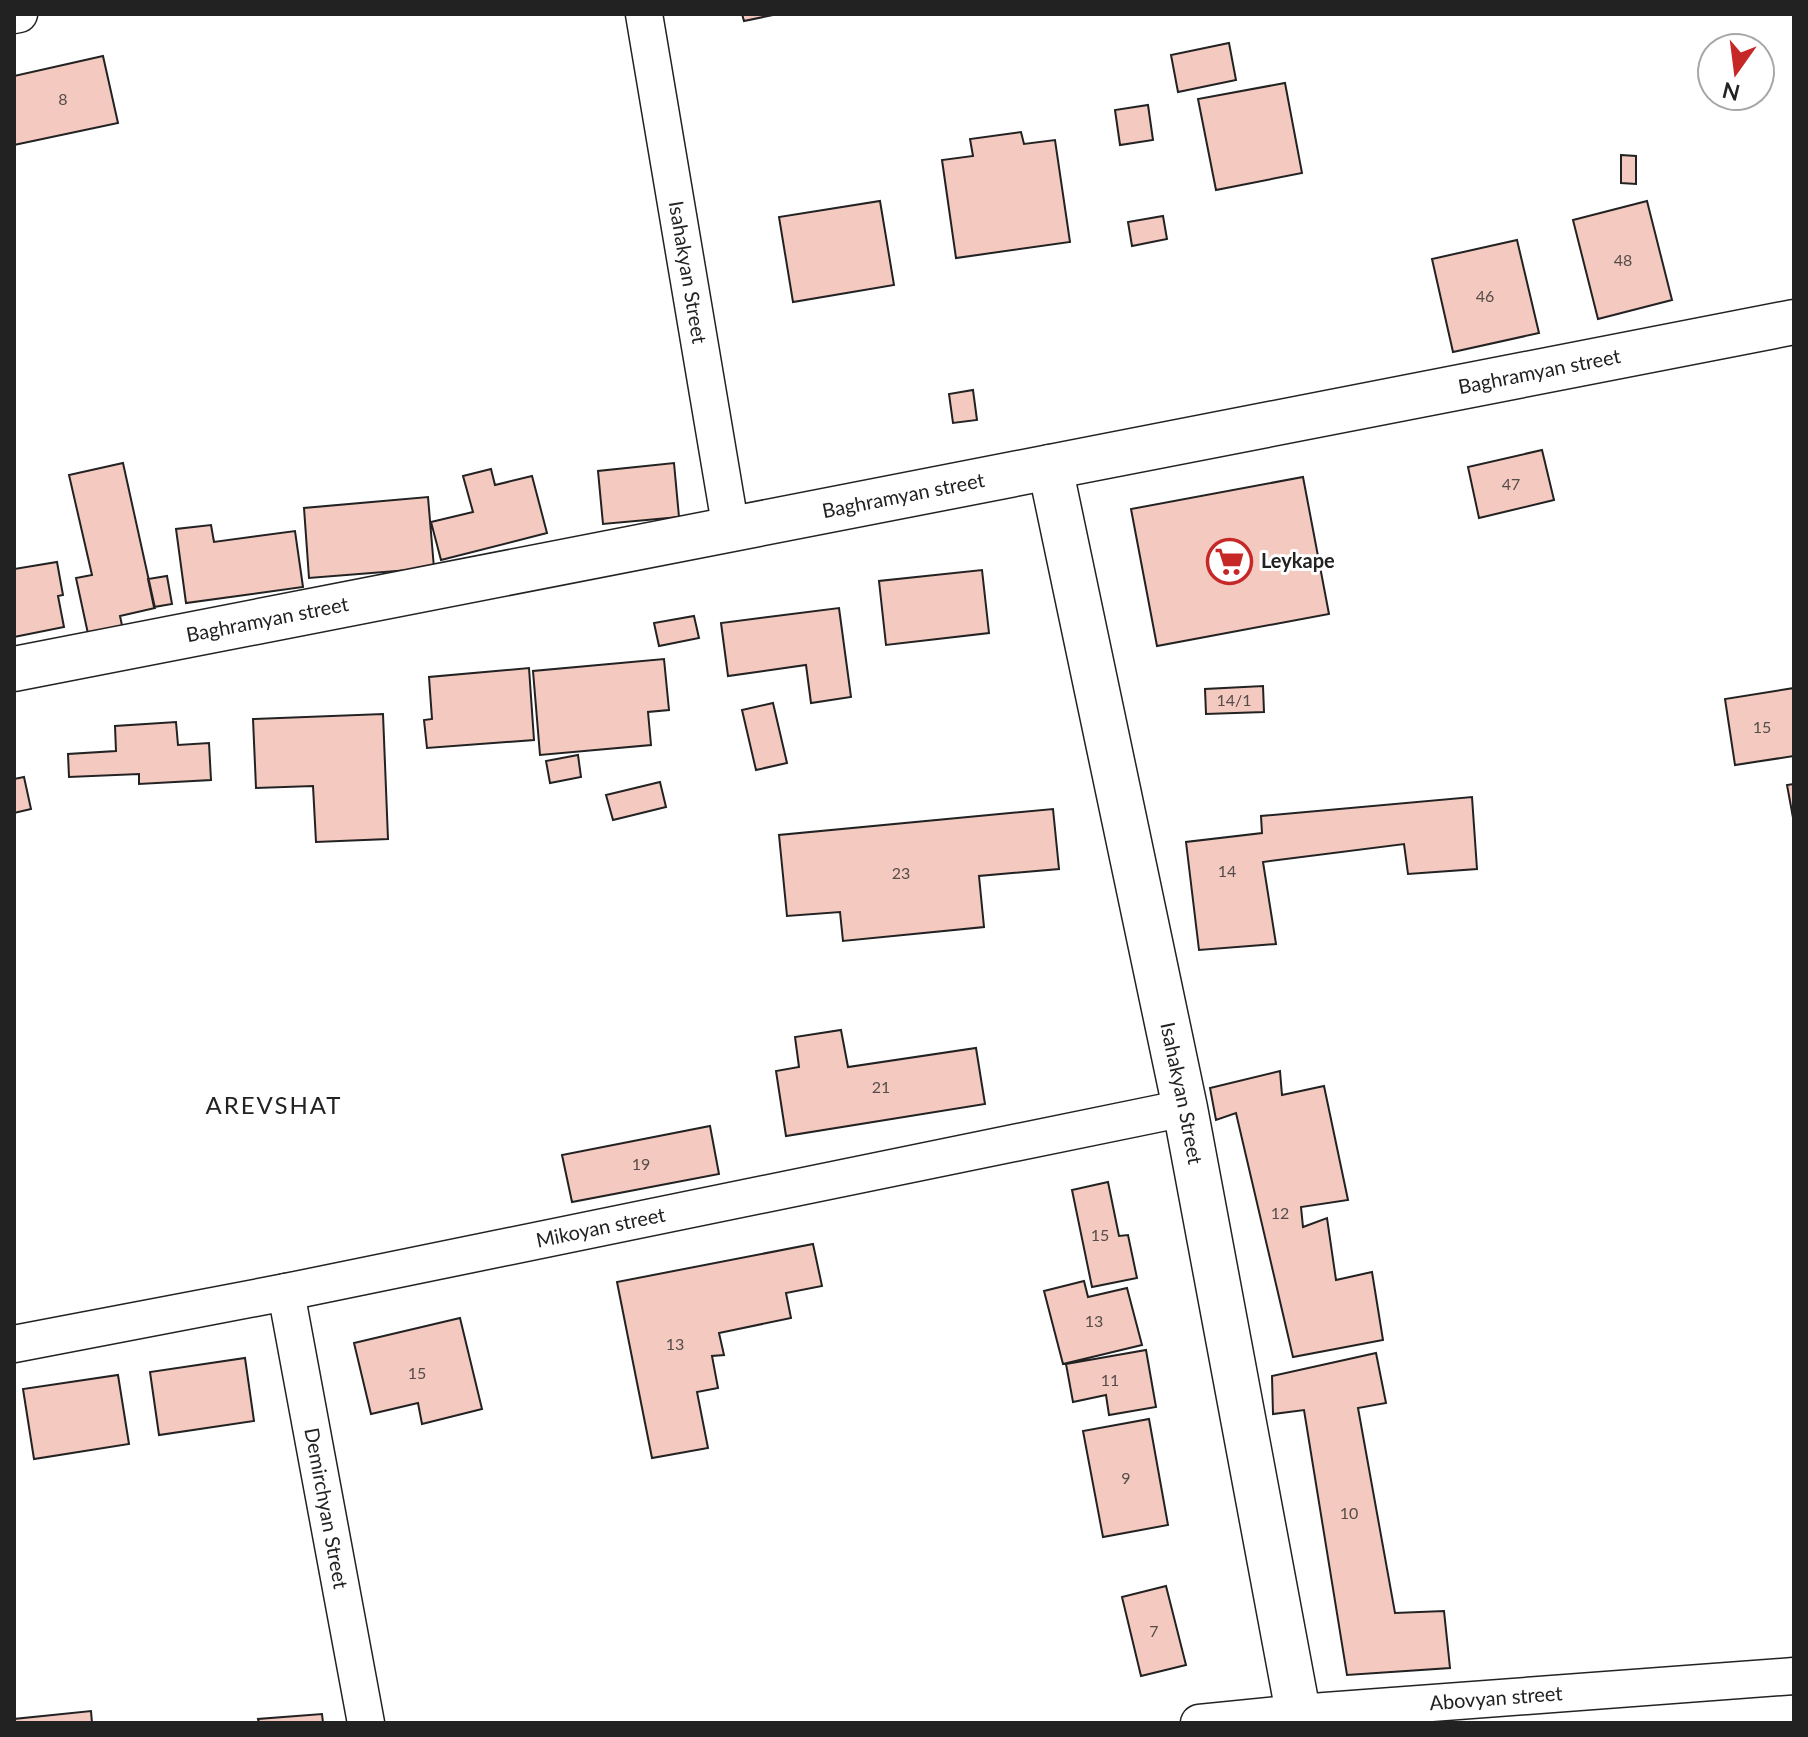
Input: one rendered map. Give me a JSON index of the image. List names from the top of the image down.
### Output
{
  "streets": {
    "main road": ["Isahakyan Street", "Baghramyan street"],
    "street": ["Mikoyan street", "Demirchyan Street", "Abovyan street"]
  },
  "crossings": [
    ["Isahakyan Street", "Baghramyan street"],
    ["Isahakyan Street", "Mikoyan street"],
    ["Isahakyan Street", "Abovyan street"],
    ["Mikoyan street", "Demirchyan Street"]
  ],
  "districts": ["AREVSHAT"],
  "places": {
    "supermarket": ["Leykape"]
  },
  "house_numbers": [
    "8",
    "48",
    "46",
    "47",
    "14/1",
    "15",
    "14",
    "23",
    "21",
    "19",
    "12",
    "15",
    "13",
    "13",
    "15",
    "11",
    "9",
    "10",
    "7"
  ],
  "north": "bottom"
}
